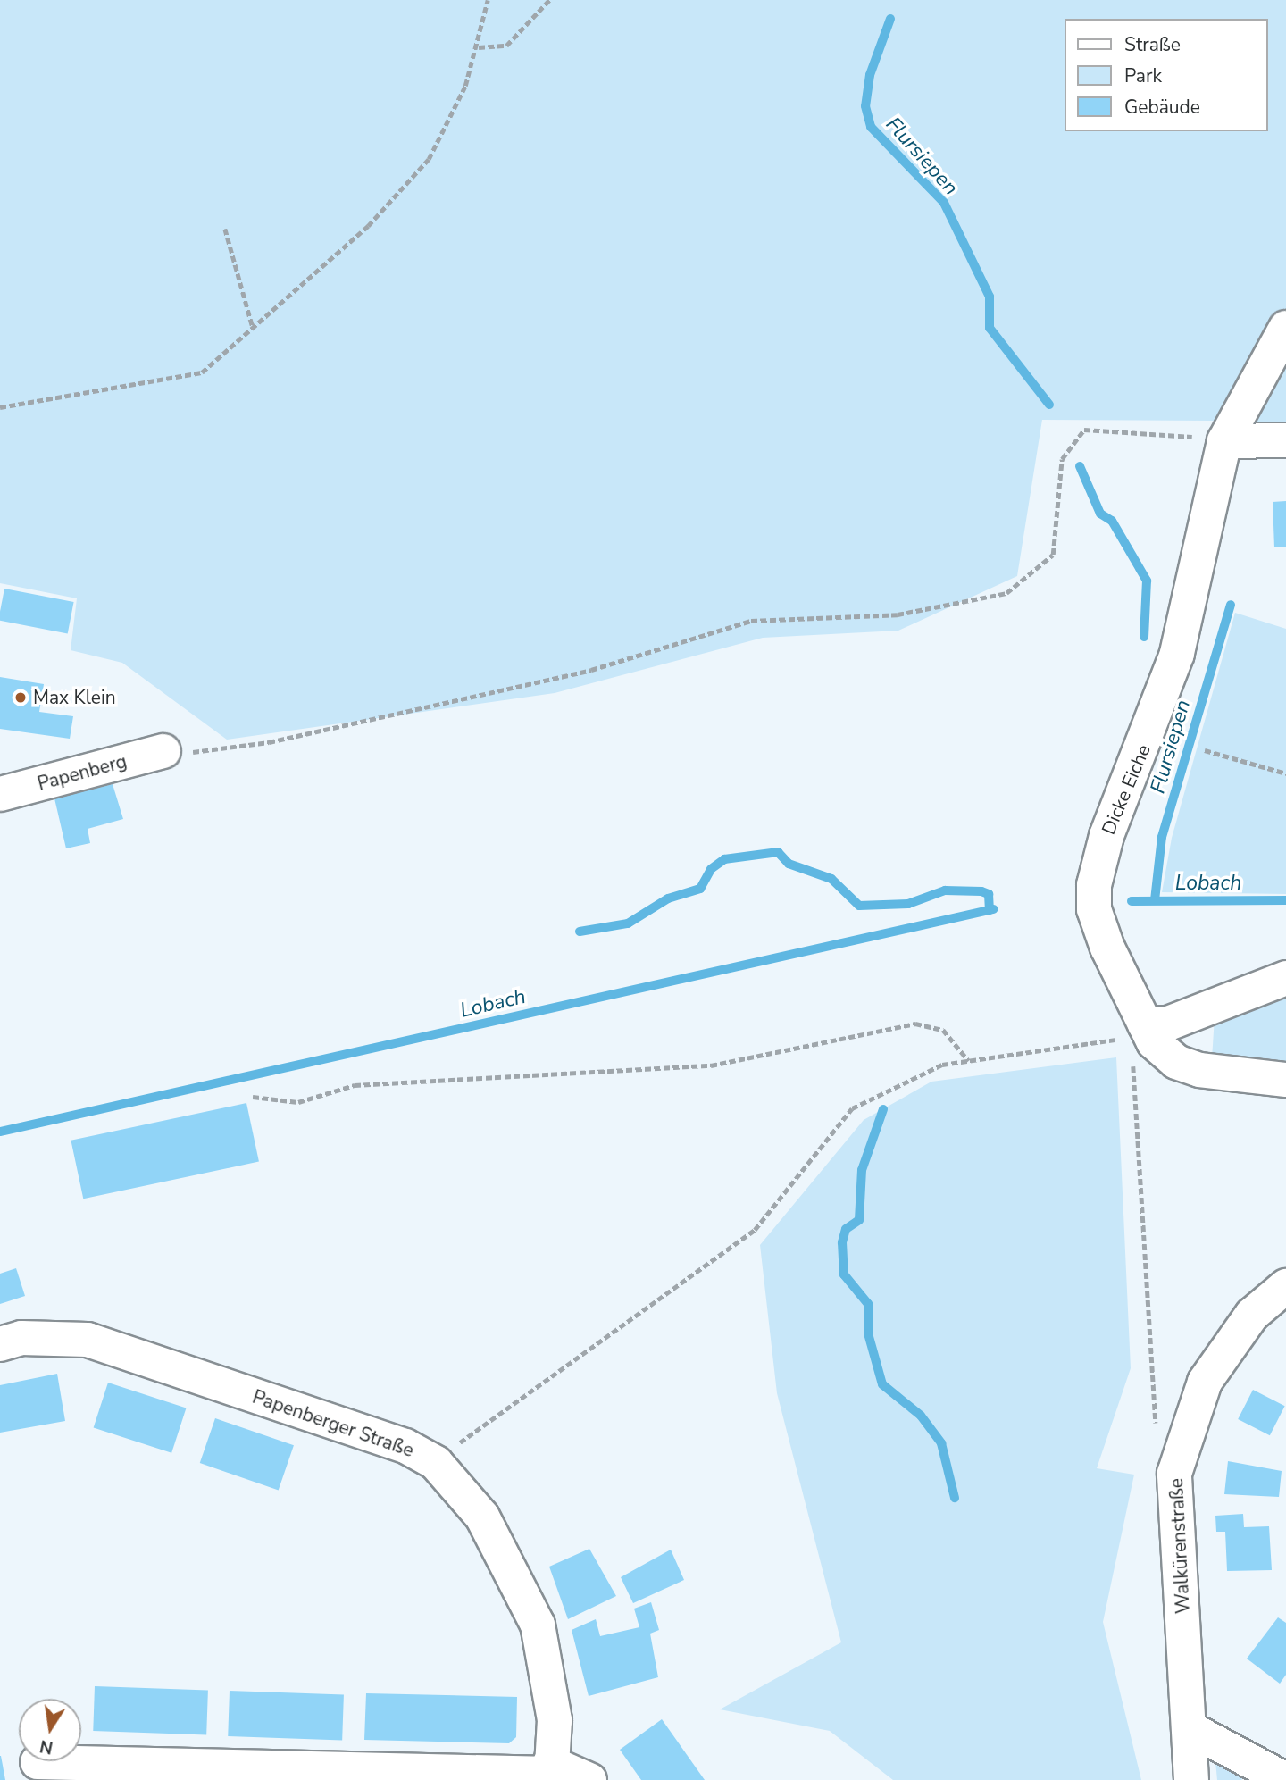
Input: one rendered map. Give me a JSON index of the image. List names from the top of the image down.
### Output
{
  "streets": {
    "street": [
      "Papenberg",
      "Dicke Eiche",
      "Papenberger Straße",
      "Walkürenstraße"
    ]
  },
  "water": ["Flursiepen", "Lobach"],
  "places": ["Max Klein"],
  "legend": ["Straße", "Park", "Gebäude"],
  "north": "bottom"
}
